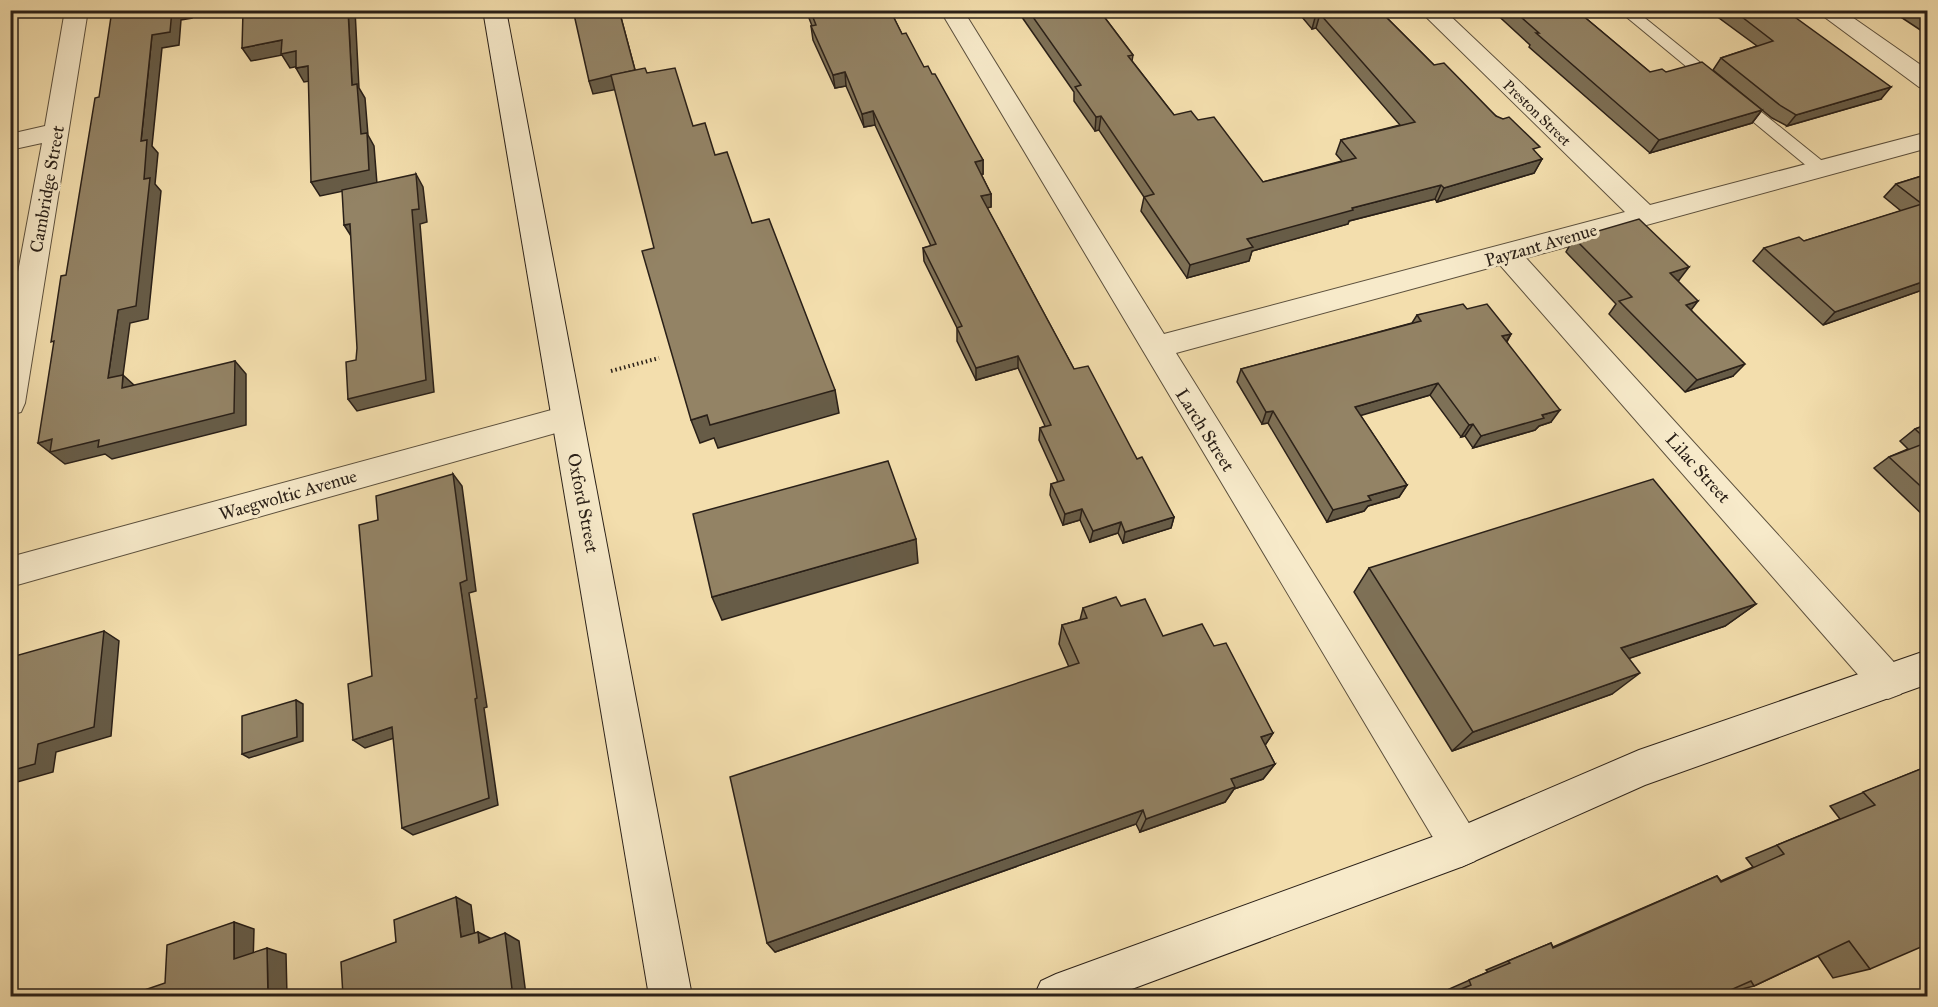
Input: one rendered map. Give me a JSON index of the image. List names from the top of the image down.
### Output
{
  "streets": {
    "street": [
      "Preston Street",
      "Cambridge Street",
      "Payzant Avenue",
      "Larch Street",
      "Lilac Street",
      "Waegwoltic Avenue",
      "Oxford Street"
    ]
  },
  "crossings": [
    ["Preston Street", "Payzant Avenue"],
    ["Payzant Avenue", "Larch Street"],
    ["Payzant Avenue", "Lilac Street"],
    ["Waegwoltic Avenue", "Oxford Street"]
  ]
}
